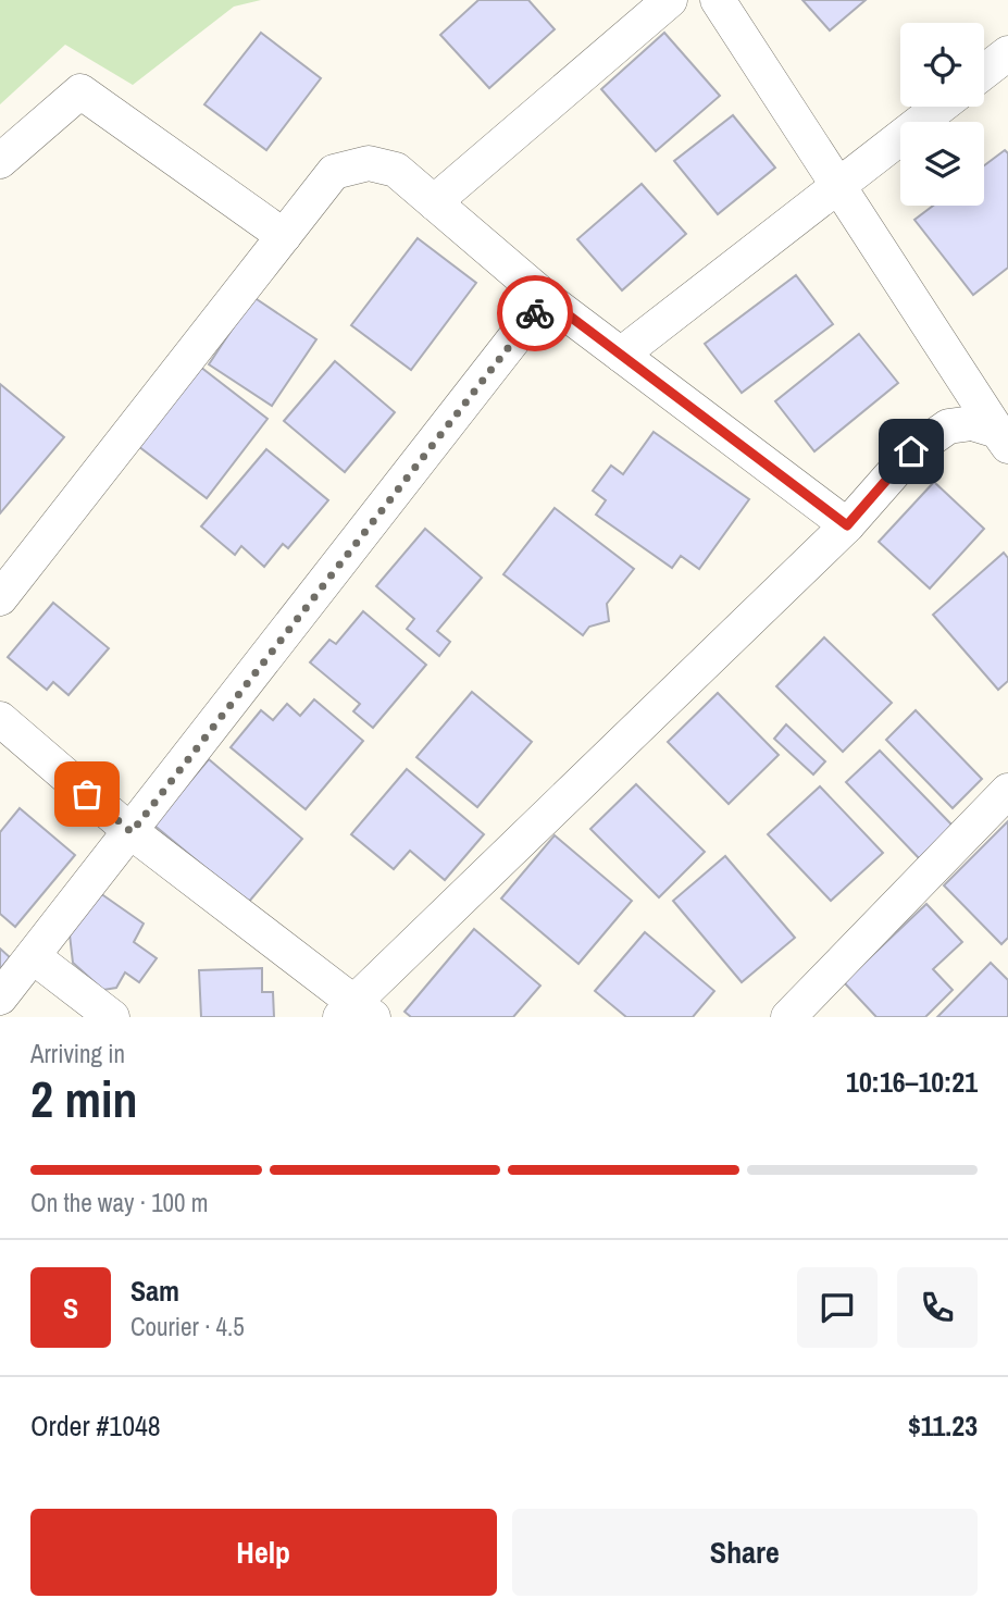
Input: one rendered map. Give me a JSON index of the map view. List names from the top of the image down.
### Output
{
  "page": {
    "heading": ["2 min", "Arriving in", "10:16–10:21"],
    "panel": [
      "Sam",
      "Courier · 4.5",
      "Order #1048",
      "$11.23"
    ],
    "bar": "On the way · 100 m",
    "round": "S",
    "buttons": ["Help", "Share"]
  }
}
